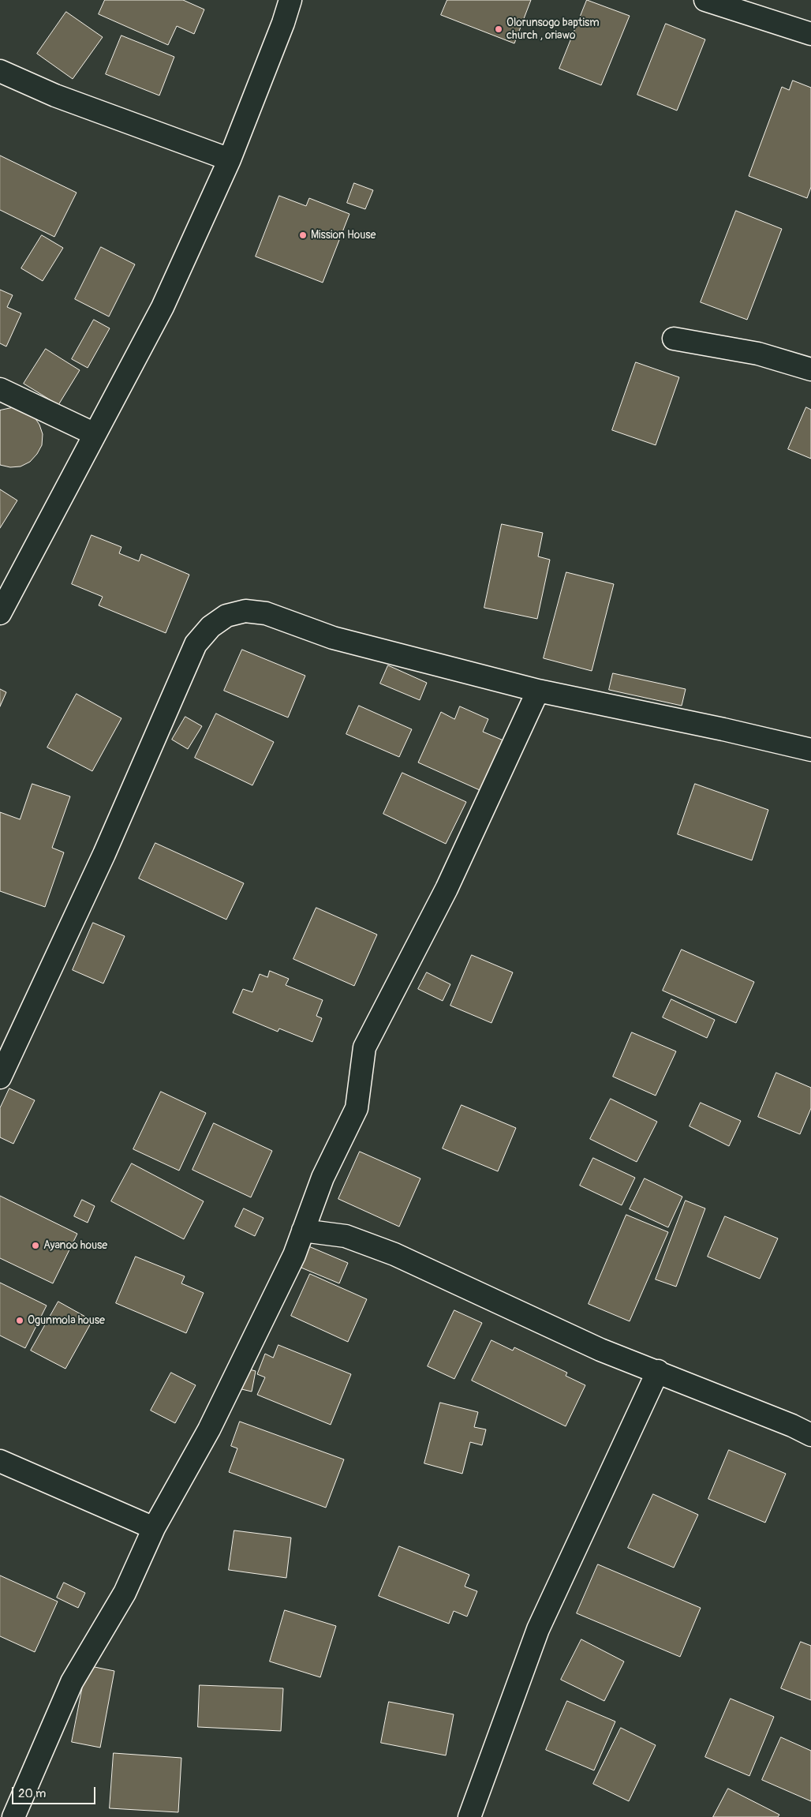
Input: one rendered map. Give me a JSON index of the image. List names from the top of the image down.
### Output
{
  "places": [
    "Olorunsogo baptism church , oriawo",
    "Mission House",
    "Ayanoo house",
    "Ogunmola house"
  ],
  "scale_bar": "20 m"
}
